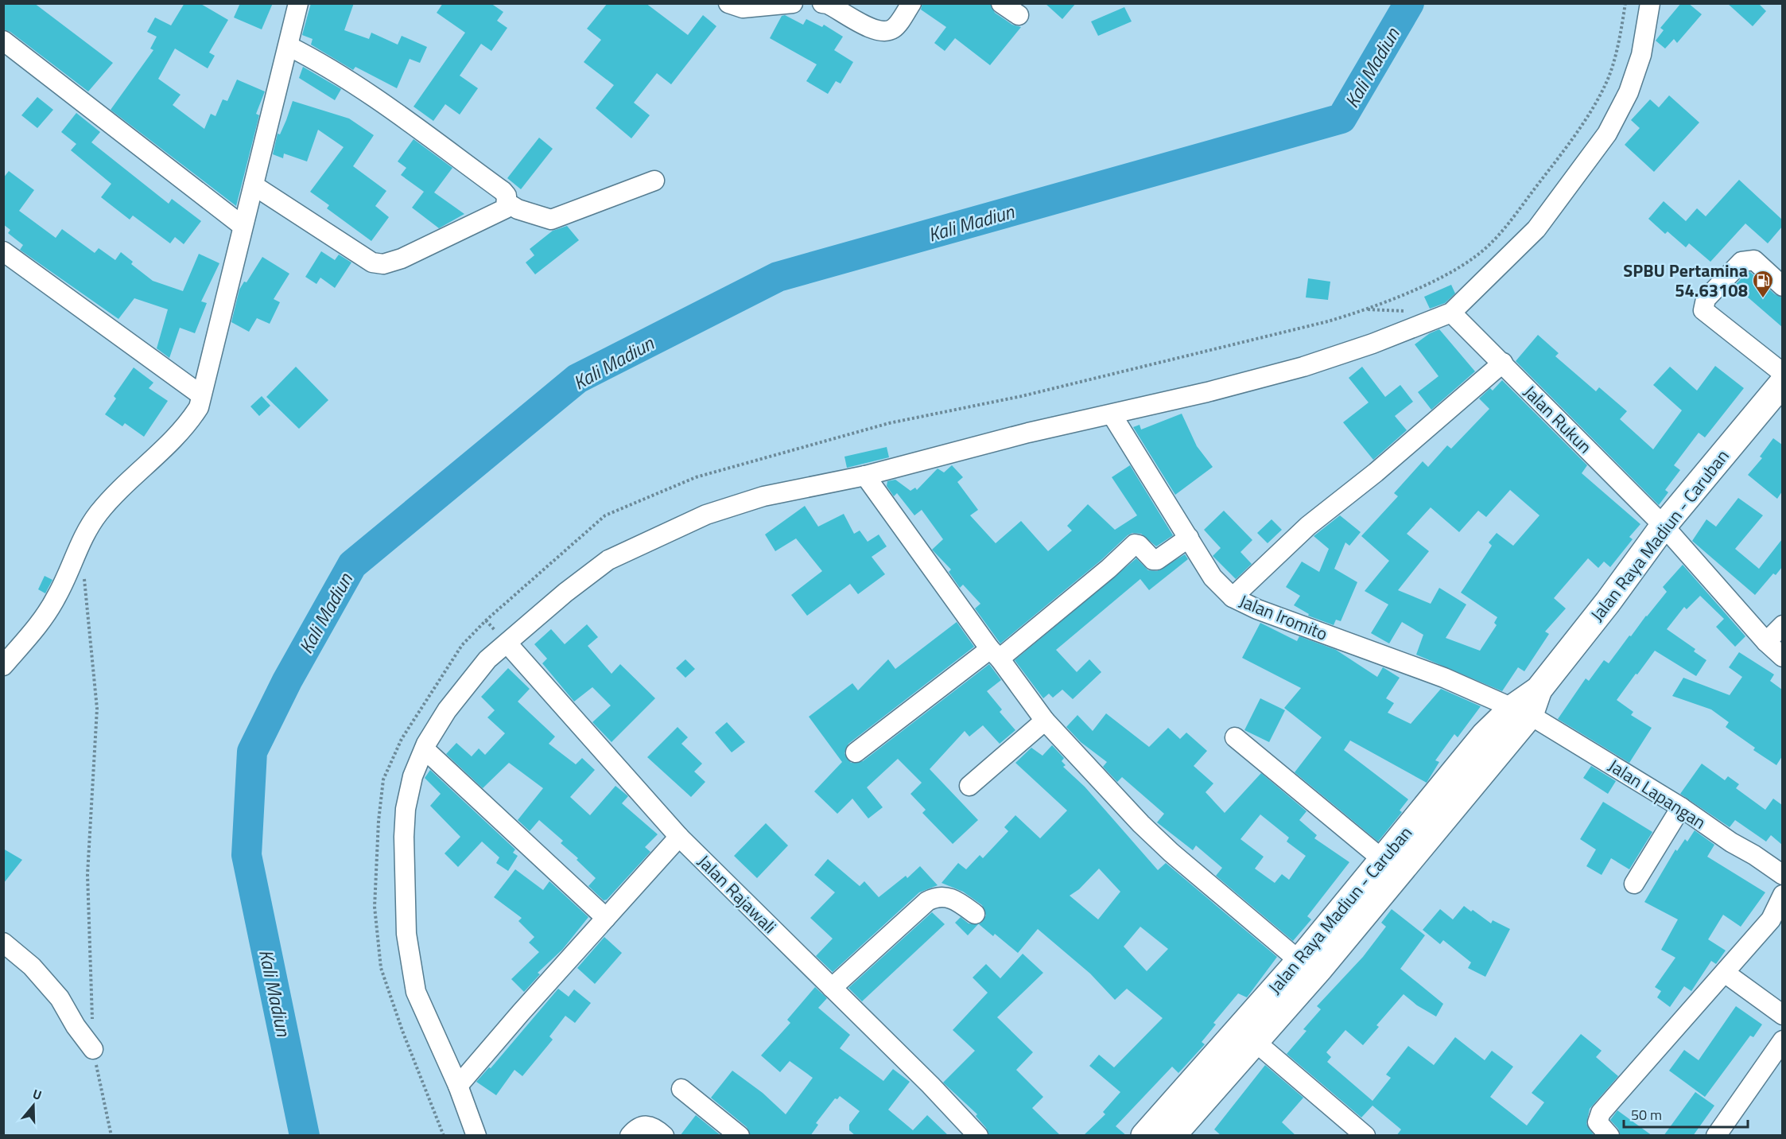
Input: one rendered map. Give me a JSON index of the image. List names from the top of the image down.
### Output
{
  "streets": {
    "highway": ["Jalan Raya Madiun - Caruban"],
    "street": [
      "Jalan Rukun",
      "Jalan Iromito",
      "Jalan Lapangan",
      "Jalan Rajawali"
    ]
  },
  "crossings": [
    ["Jalan Rukun", "Jalan Raya Madiun - Caruban"],
    ["Jalan Raya Madiun - Caruban", "Jalan Iromito"],
    ["Jalan Raya Madiun - Caruban", "Jalan Lapangan"],
    ["Jalan Iromito", "Jalan Lapangan"]
  ],
  "water": ["Kali Madiun"],
  "places": {
    "fuel station": ["SPBU Pertamina 54.63108"]
  },
  "scale_bar": "50 m",
  "north": "top"
}
